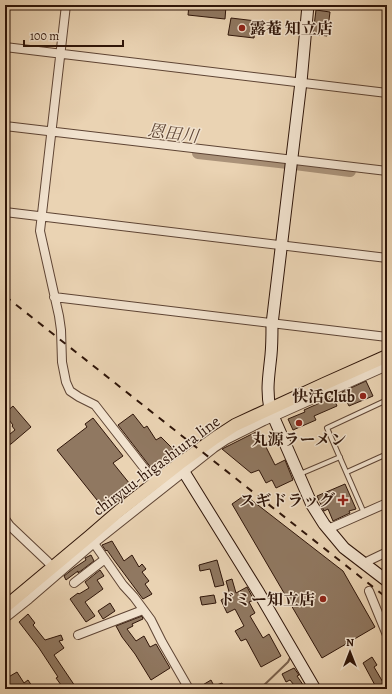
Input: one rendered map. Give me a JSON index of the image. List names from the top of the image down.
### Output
{
  "streets": {
    "main road": ["chiryuu-higashiura line"]
  },
  "water": ["恩田川"],
  "places": {
    "other": [
      "露菴 知立店",
      "快活Club",
      "丸源ラーメン",
      "ドミー知立店"
    ],
    "health": ["スギドラッグ"]
  },
  "scale_bar": "100 m",
  "north": "top"
}
